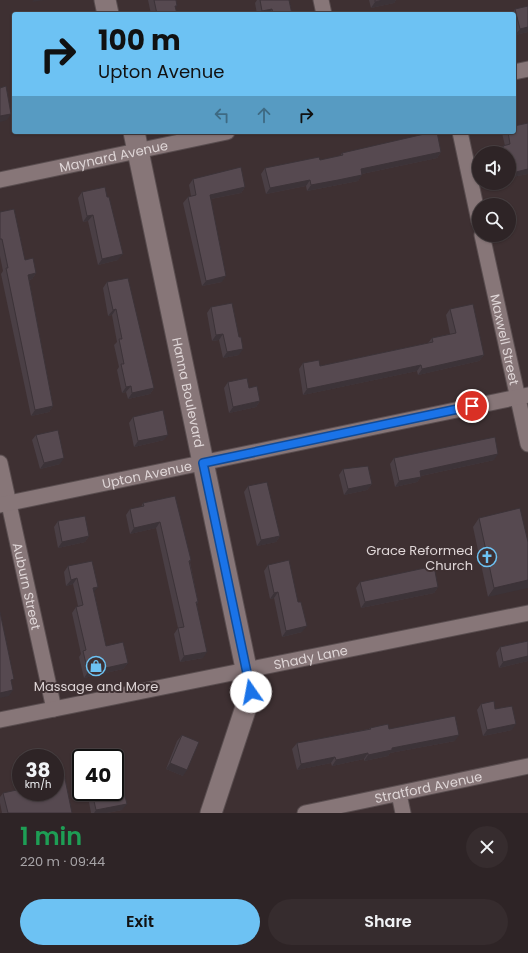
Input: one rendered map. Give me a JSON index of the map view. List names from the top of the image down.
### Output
{
  "streets": {
    "street": [
      "Maynard Avenue",
      "Maxwell Street",
      "Hanna Boulevard",
      "Upton Avenue",
      "Auburn Street",
      "Shady Lane",
      "Stratford Avenue"
    ]
  },
  "crossings": [
    ["Maynard Avenue", "Hanna Boulevard"],
    ["Maxwell Street", "Upton Avenue"],
    ["Hanna Boulevard", "Upton Avenue"],
    ["Hanna Boulevard", "Shady Lane"],
    ["Upton Avenue", "Auburn Street"],
    ["Auburn Street", "Shady Lane"]
  ],
  "places": {
    "church": ["Grace Reformed Church"],
    "shop": ["Massage and More"]
  },
  "page": {
    "turn": ["100 m", "Upton Avenue"],
    "speed": "38 km/h",
    "limit": "40",
    "heading": ["1 min", "220 m · 09:44"],
    "buttons": ["Exit", "Share"]
  }
}
